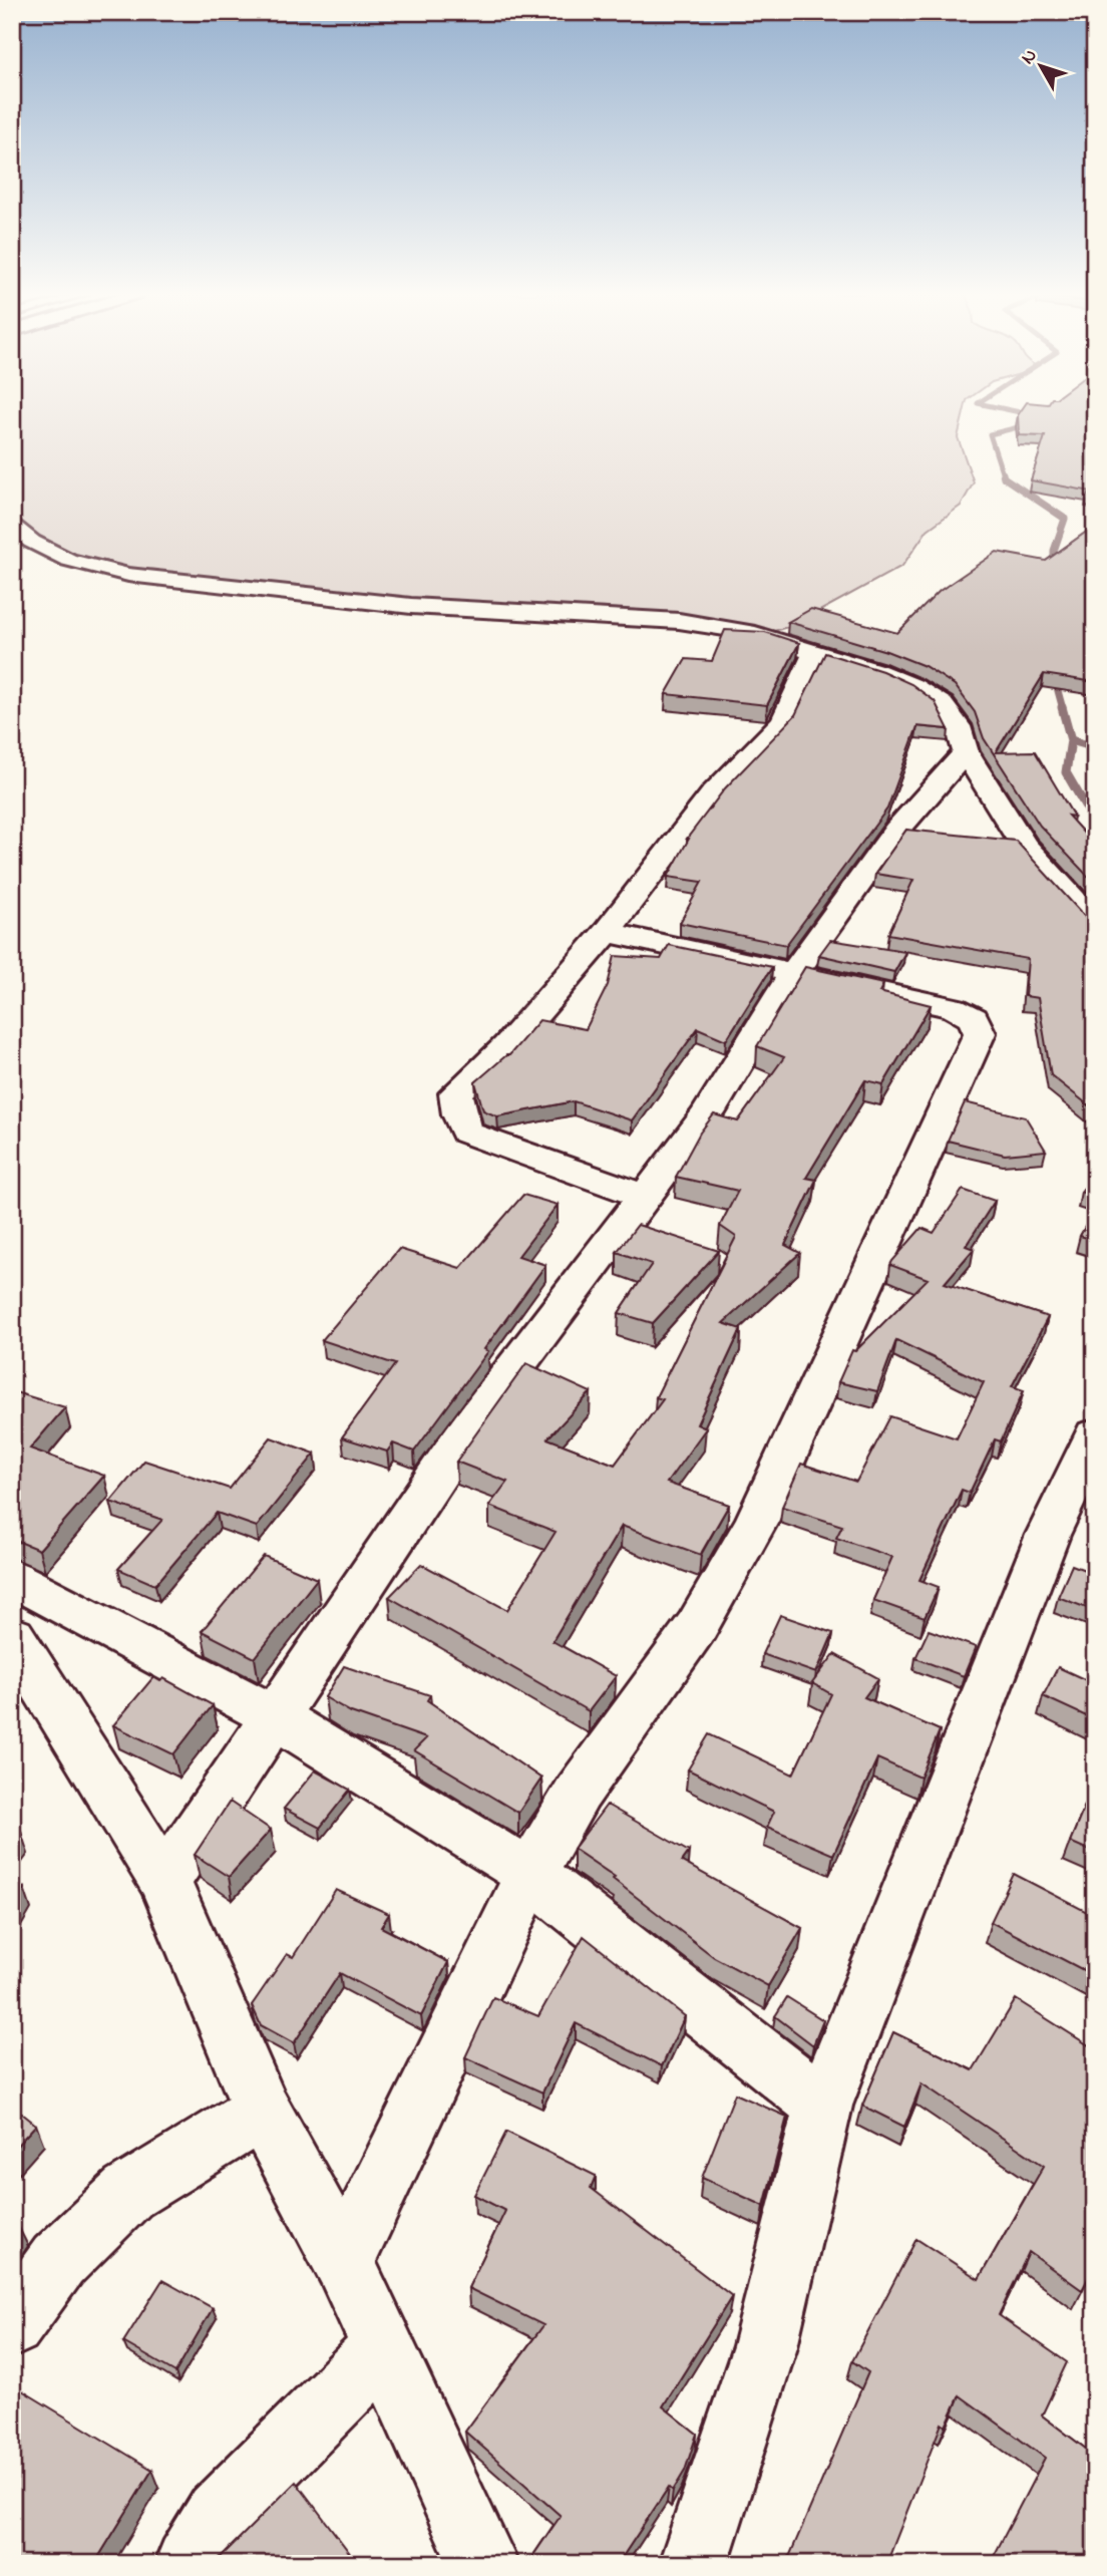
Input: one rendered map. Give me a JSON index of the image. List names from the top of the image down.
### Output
{
  "north": "top left"
}
